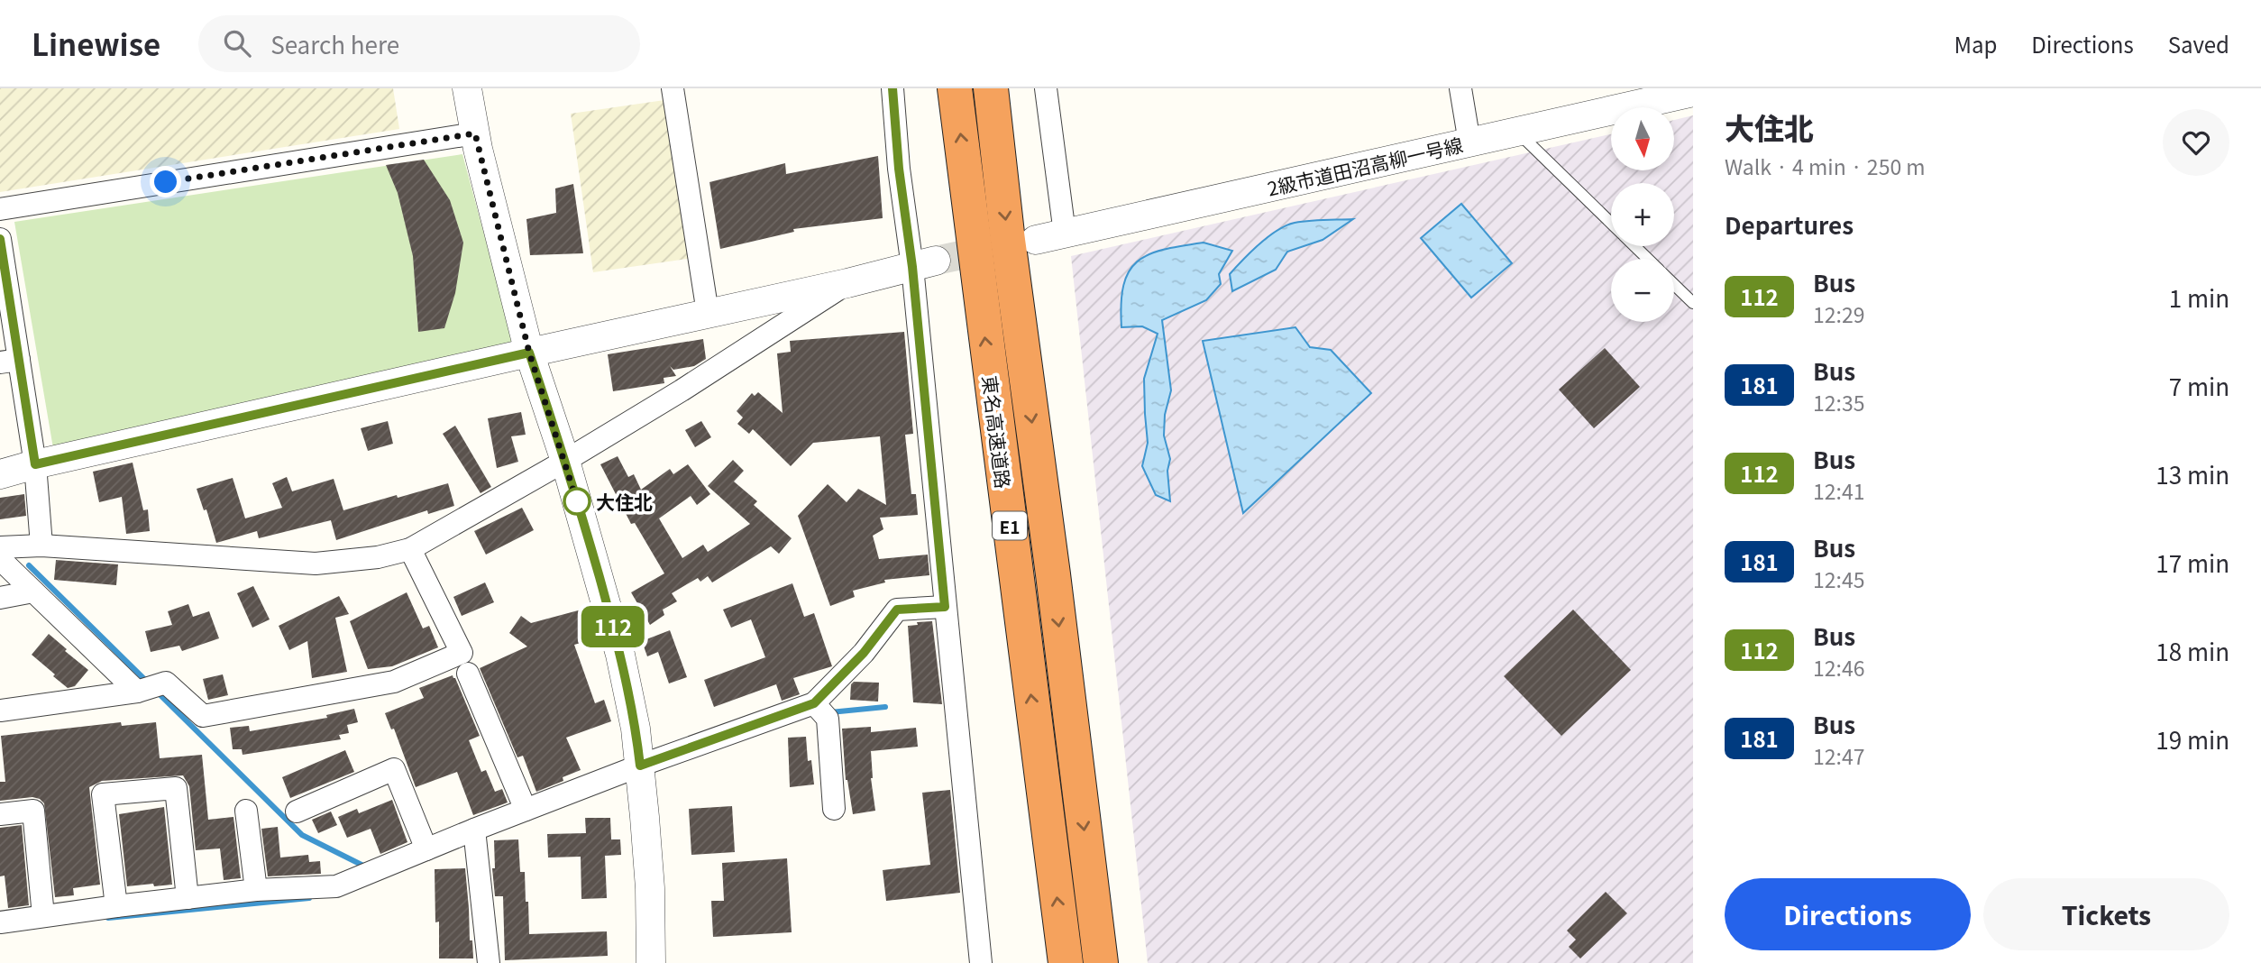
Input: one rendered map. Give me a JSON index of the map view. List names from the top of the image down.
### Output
{
  "streets": {
    "highway": ["東名高速道路", "E1"],
    "street": ["2級市道田沼高柳一号線"]
  },
  "places": ["大住北"],
  "lines": ["bus line 112"],
  "north": "bottom",
  "page": {
    "header": "Linewise",
    "search": "Search here",
    "nav": ["Map", "Directions", "Saved"],
    "on_map": "112",
    "heading": [
      ["大住北", "Walk · 4 min · 250 m"],
      "Departures"
    ],
    "map_buttons": ["+", "−"],
    "list": [
      {
        "mark": "112",
        "name": "Bus",
        "note": "12:29",
        "value": "1 min"
      },
      {
        "mark": "181",
        "name": "Bus",
        "note": "12:35",
        "value": "7 min"
      },
      {
        "mark": "112",
        "name": "Bus",
        "note": "12:41",
        "value": "13 min"
      },
      {
        "mark": "181",
        "name": "Bus",
        "note": "12:45",
        "value": "17 min"
      },
      {
        "mark": "112",
        "name": "Bus",
        "note": "12:46",
        "value": "18 min"
      },
      {
        "mark": "181",
        "name": "Bus",
        "note": "12:47",
        "value": "19 min"
      }
    ],
    "buttons": ["Directions", "Tickets"]
  }
}
